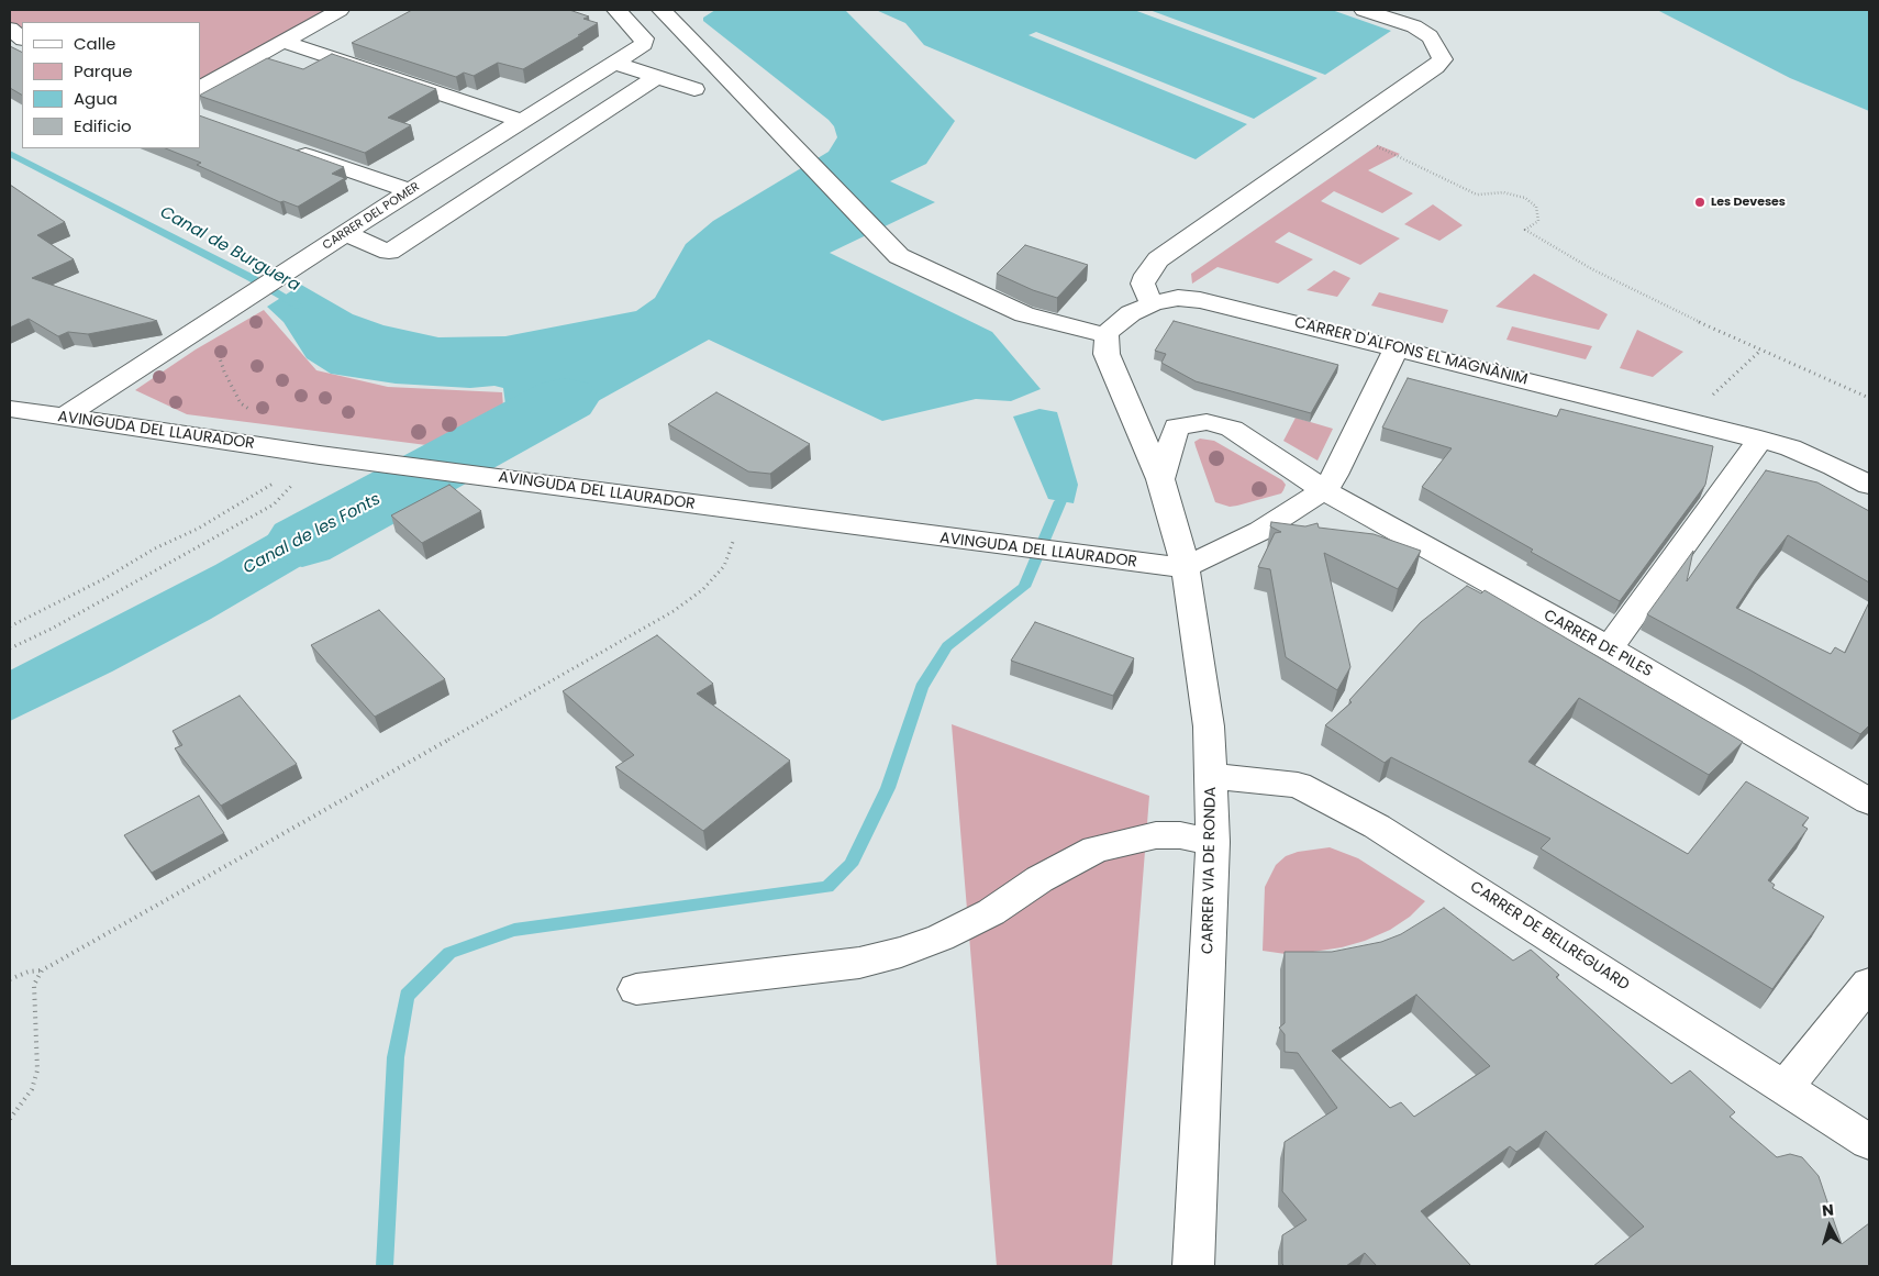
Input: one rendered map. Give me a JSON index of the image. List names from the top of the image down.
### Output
{
  "streets": {
    "street": [
      "CARRER DEL POMER",
      "CARRER D'ALFONS EL MAGNÀNIM",
      "AVINGUDA DEL LLAURADOR",
      "CARRER DE PILES",
      "CARRER VIA DE RONDA",
      "CARRER DE BELLREGUARD"
    ]
  },
  "crossings": [
    ["CARRER DEL POMER", "AVINGUDA DEL LLAURADOR"],
    ["AVINGUDA DEL LLAURADOR", "CARRER VIA DE RONDA"],
    ["CARRER DE PILES", "CARRER VIA DE RONDA"],
    ["CARRER VIA DE RONDA", "CARRER DE BELLREGUARD"]
  ],
  "water": ["Canal de Burguera", "Canal de les Fonts"],
  "places": ["Les Deveses"],
  "legend": [
    "Calle",
    "Parque",
    "Agua",
    "Edificio"
  ],
  "north": "top"
}
